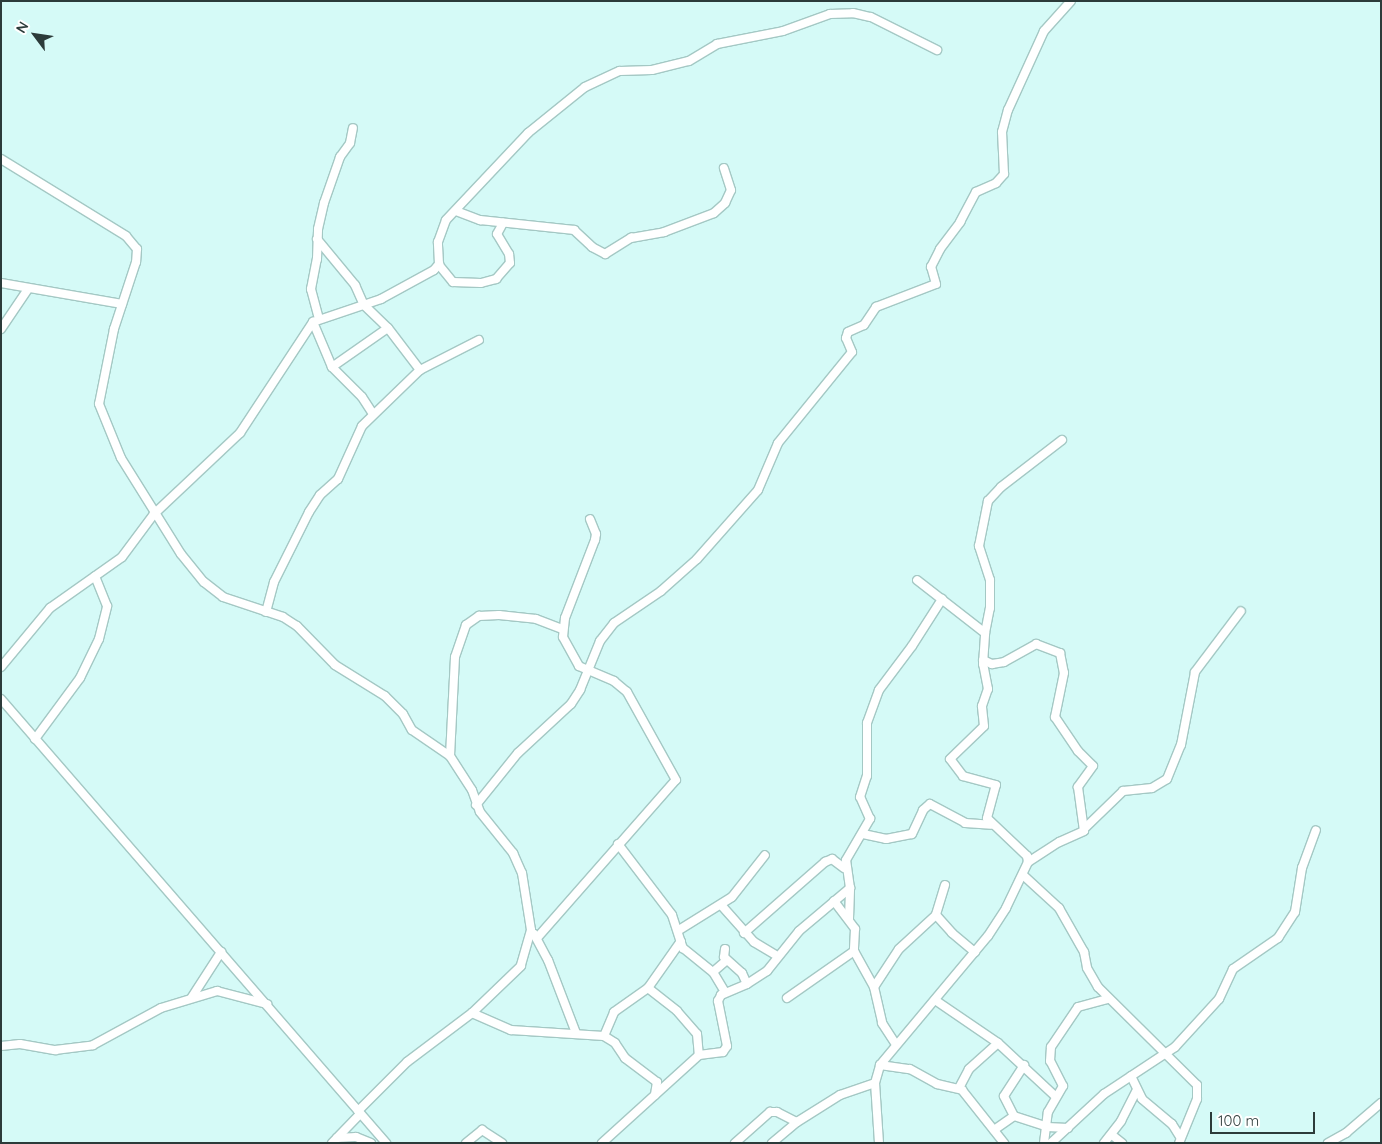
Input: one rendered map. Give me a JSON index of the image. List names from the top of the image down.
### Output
{
  "scale_bar": "100 m",
  "north": "top left"
}
